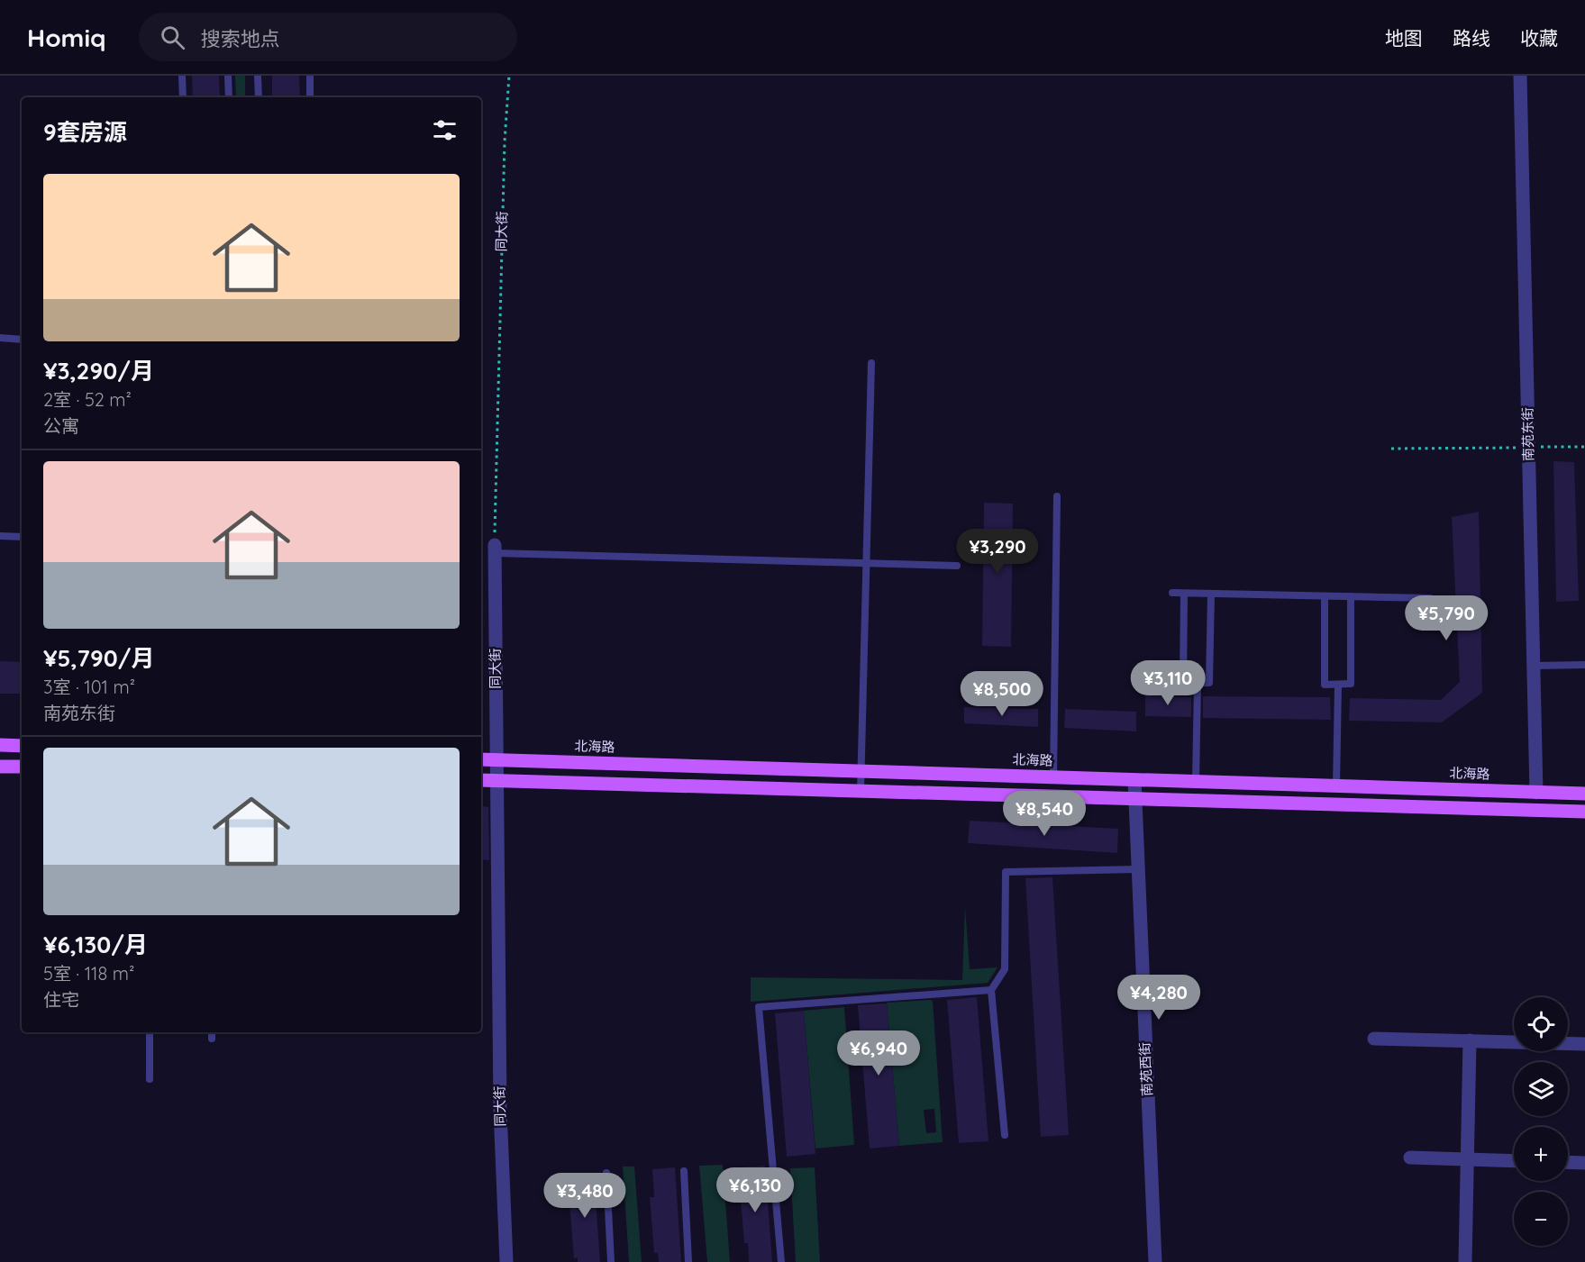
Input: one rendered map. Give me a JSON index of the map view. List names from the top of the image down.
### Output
{
  "streets": {
    "main road": ["北海路"],
    "street": ["同大街", "南苑东街", "南苑西街"]
  },
  "crossings": [
    ["同大街", "北海路"],
    ["南苑东街", "北海路"],
    ["北海路", "南苑西街"]
  ],
  "page": {
    "header": "Homiq",
    "search": "搜索地点",
    "nav": ["地图", "路线", "收藏"],
    "heading": "9套房源",
    "list": [
      {
        "name": "¥3,290/月",
        "note": "2室 · 52 m² · 公寓"
      },
      {
        "name": "¥5,790/月",
        "note": "3室 · 101 m² · 南苑东街"
      },
      {
        "name": "¥6,130/月",
        "note": "5室 · 118 m² · 住宅"
      }
    ],
    "price": [
      "¥3,290",
      "¥5,790",
      "¥3,110",
      "¥8,500",
      "¥8,540",
      "¥4,280",
      "¥6,940",
      "¥6,130",
      "¥3,480"
    ],
    "map_buttons": ["+", "−"]
  }
}
